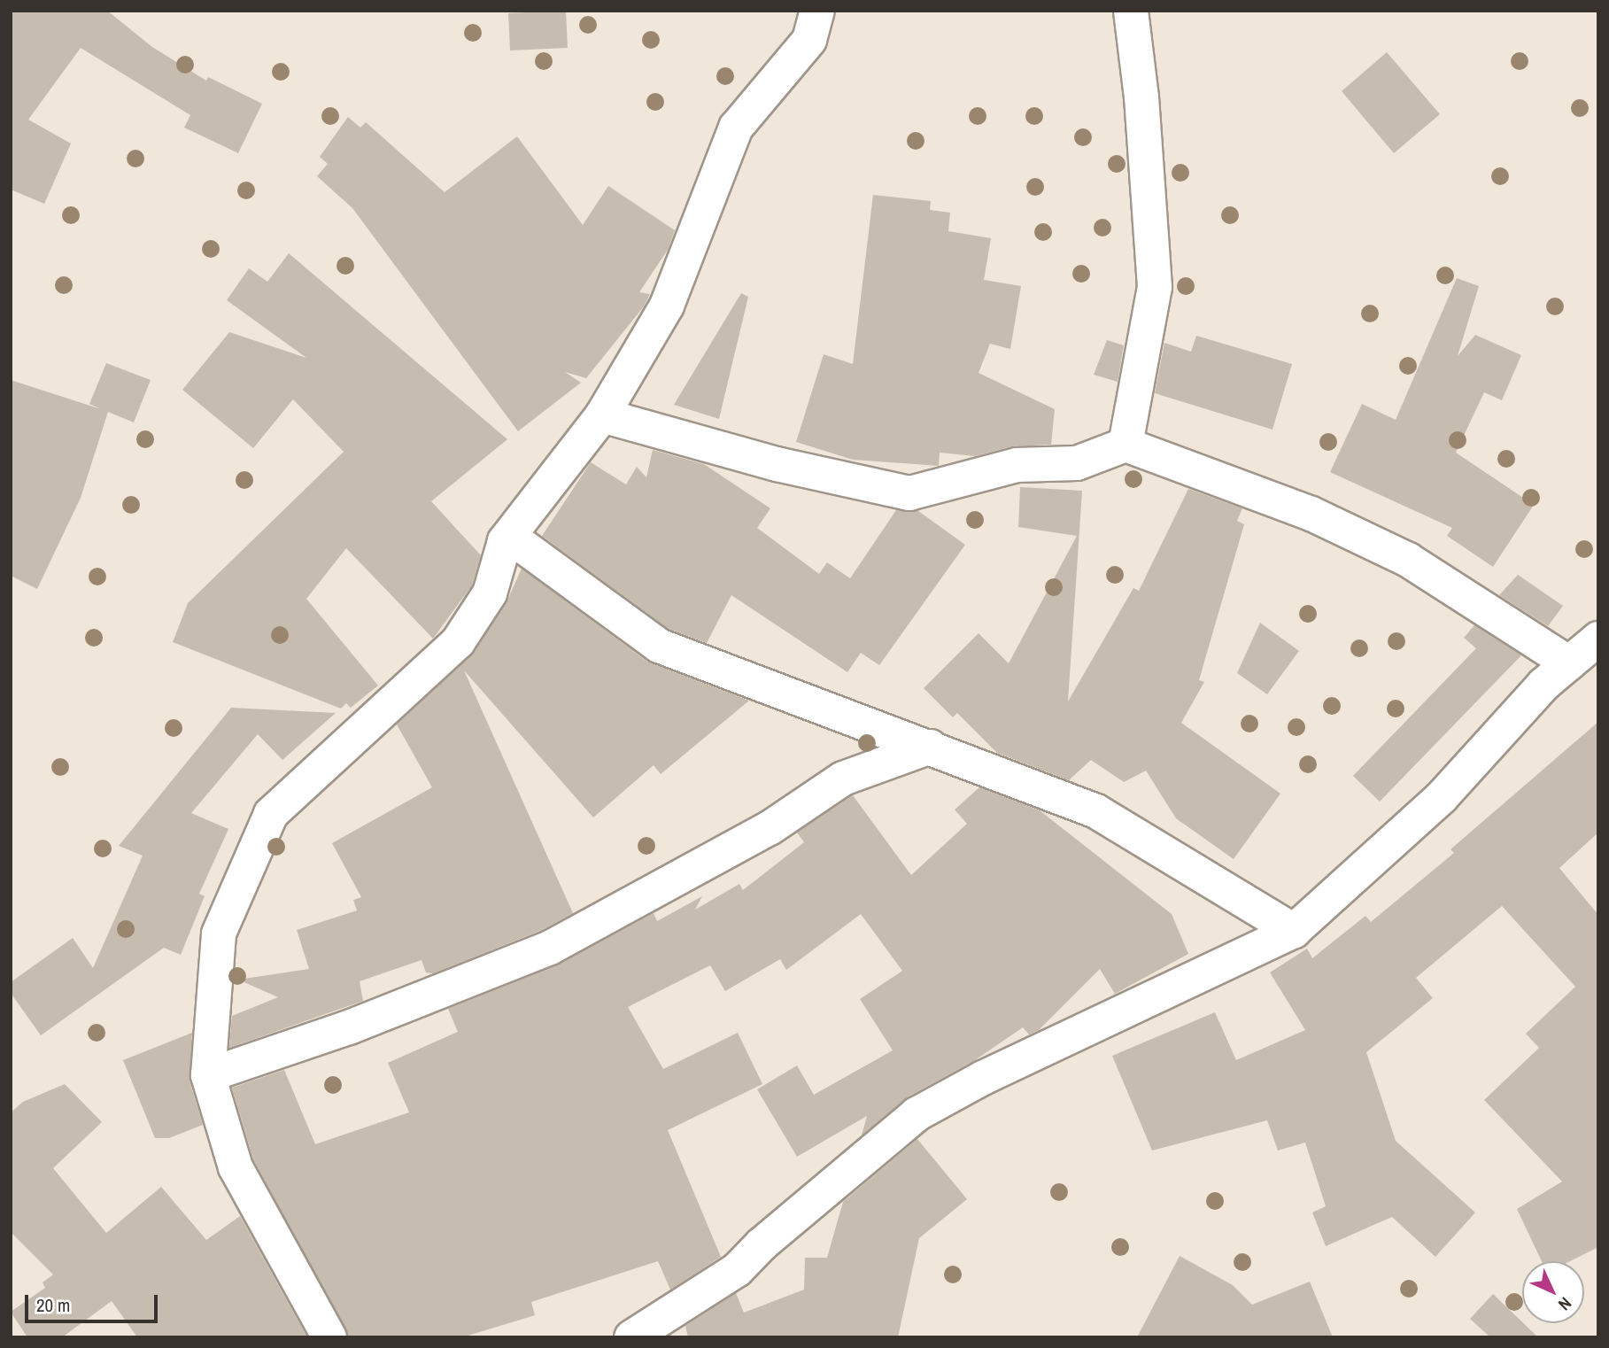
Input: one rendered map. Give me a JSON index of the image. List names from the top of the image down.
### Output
{
  "scale_bar": "20 m",
  "north": "bottom right"
}
